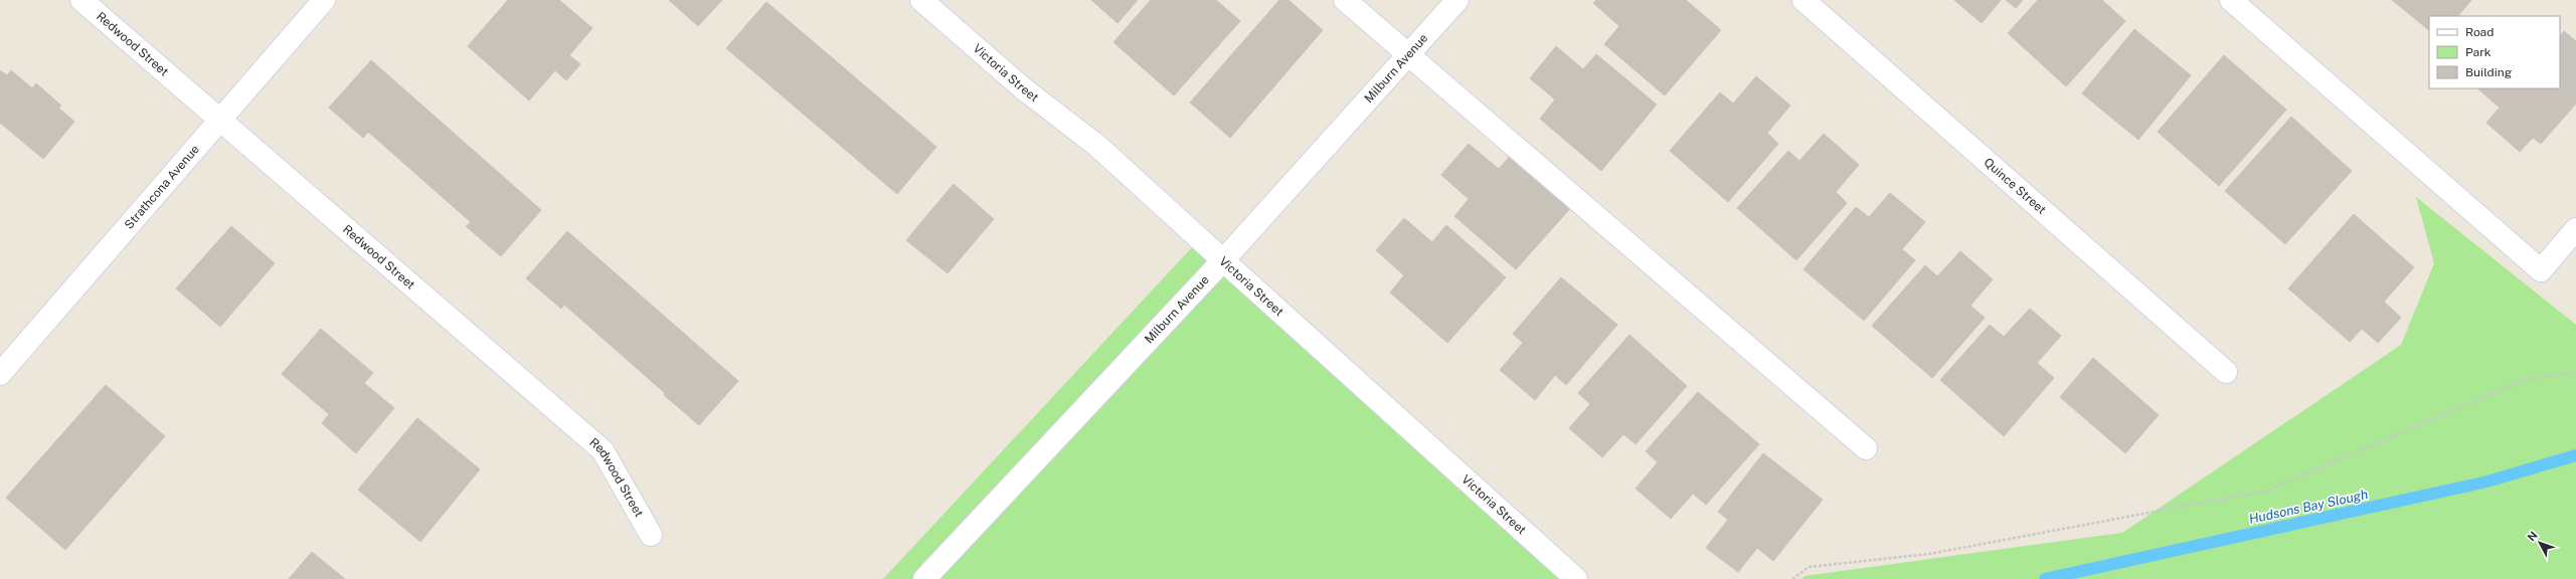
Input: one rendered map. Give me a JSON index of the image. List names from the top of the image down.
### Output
{
  "streets": {
    "street": [
      "Redwood Street",
      "Milburn Avenue",
      "Victoria Street",
      "Quince Street",
      "Strathcona Avenue"
    ]
  },
  "crossings": [
    ["Redwood Street", "Strathcona Avenue"],
    ["Milburn Avenue", "Victoria Street"]
  ],
  "water": ["Hudsons Bay Slough"],
  "legend": ["Road", "Park", "Building"],
  "north": "top left"
}
